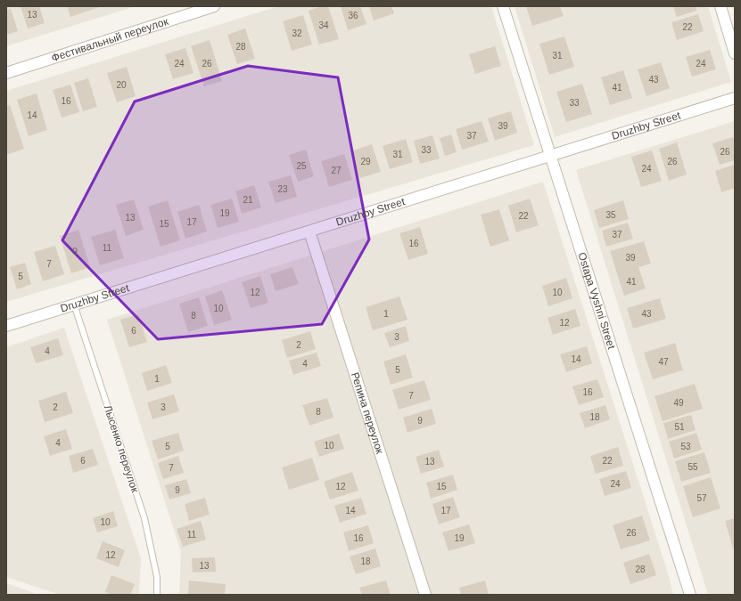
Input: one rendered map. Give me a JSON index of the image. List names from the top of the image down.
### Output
{
  "streets": {
    "street": [
      "Фестивальный переулок",
      "Druzhby Street",
      "Ostapa Vyshni Street",
      "Репина переулок"
    ],
    "lane": ["Лысенко переулок"]
  },
  "crossings": [
    ["Druzhby Street", "Ostapa Vyshni Street"],
    ["Druzhby Street", "Репина переулок"],
    ["Druzhby Street", "Лысенко переулок"]
  ],
  "house_numbers": [
    "13",
    "36",
    "34",
    "22",
    "32",
    "28",
    "31",
    "24",
    "26",
    "24",
    "43",
    "20",
    "41",
    "16",
    "33",
    "14",
    "39",
    "37",
    "33",
    "26",
    "31",
    "29",
    "26",
    "25",
    "24",
    "27",
    "23",
    "21",
    "19",
    "35",
    "22",
    "13",
    "17",
    "15",
    "37",
    "16",
    "11",
    "9",
    "39",
    "7",
    "5",
    "41",
    "12",
    "10",
    "10",
    "1",
    "43",
    "8",
    "12",
    "6",
    "3",
    "2",
    "4",
    "14",
    "47",
    "4",
    "5",
    "1",
    "16",
    "7",
    "49",
    "2",
    "3",
    "8",
    "18",
    "9",
    "51",
    "4",
    "10",
    "5",
    "53",
    "6",
    "22",
    "13",
    "55",
    "7",
    "24",
    "12",
    "15",
    "9",
    "57",
    "14",
    "17",
    "10",
    "26",
    "11",
    "16",
    "19",
    "12",
    "18",
    "13",
    "28"
  ]
}
